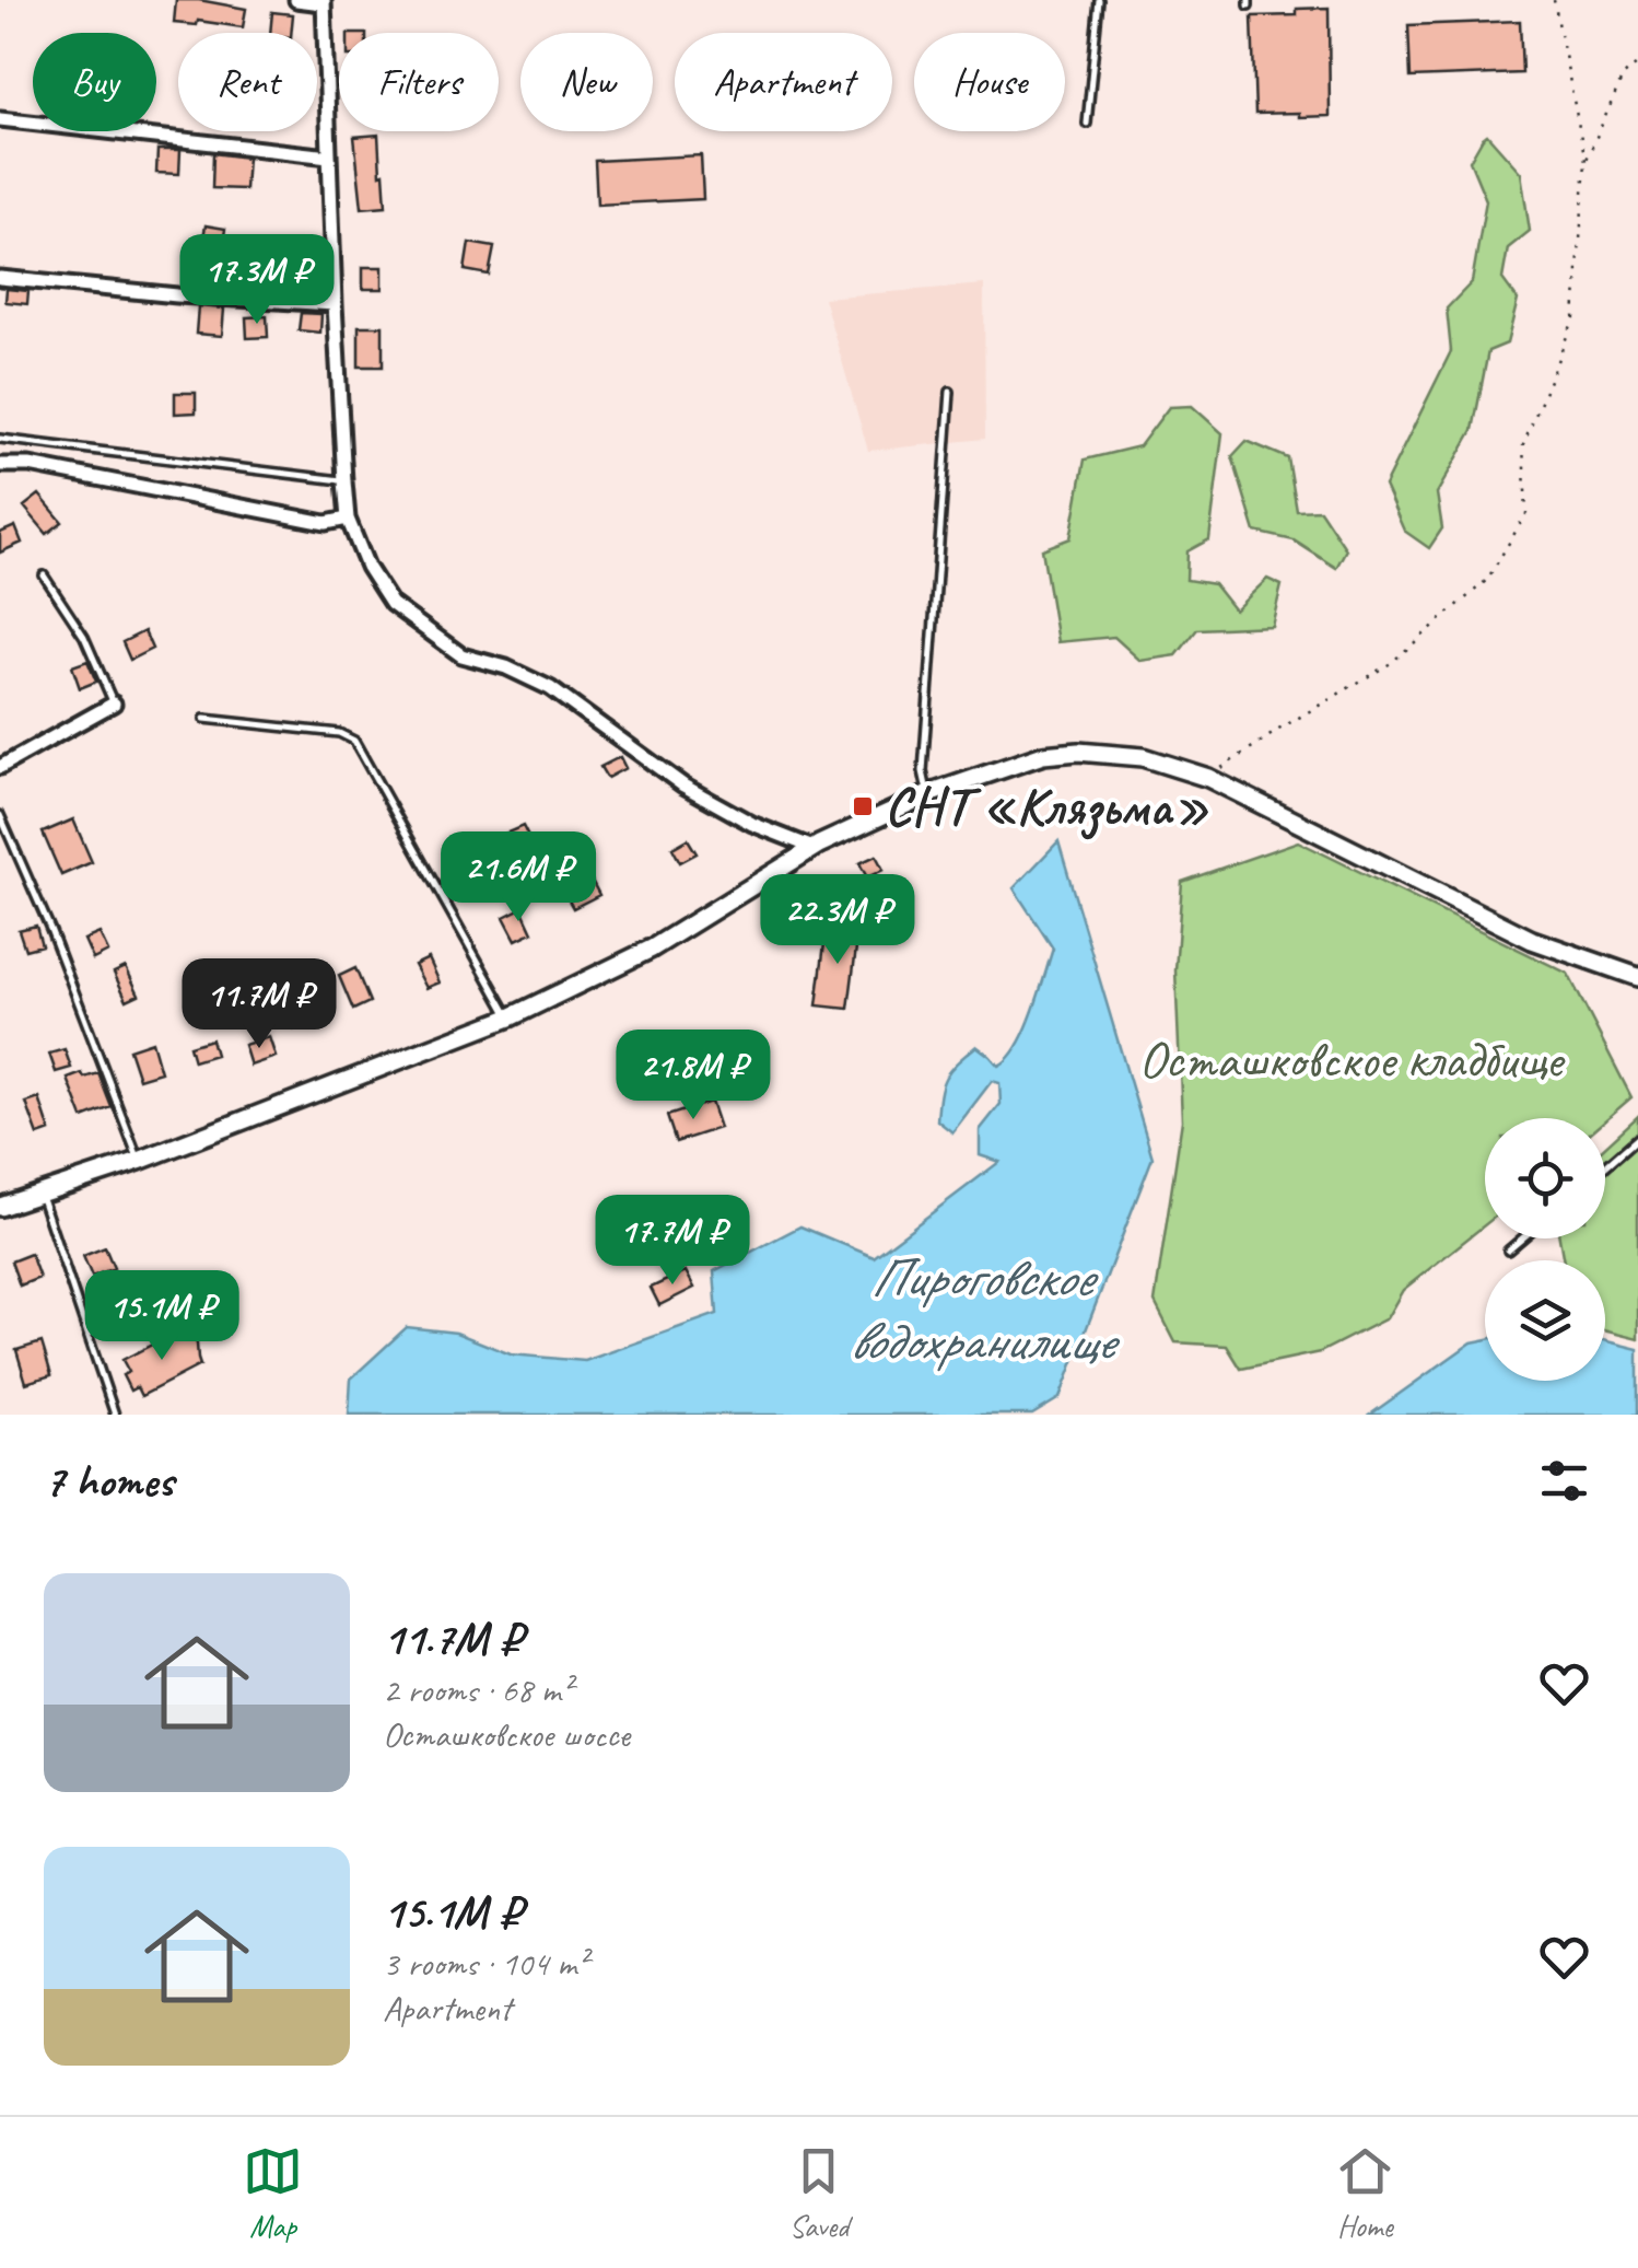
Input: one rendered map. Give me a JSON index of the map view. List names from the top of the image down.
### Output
{
  "water": ["Пироговское водохранилище"],
  "parks": ["Осташковское кладбище"],
  "places": {
    "transit": ["СНТ «Клязьма»"]
  },
  "page": {
    "chip": [
      "Buy",
      "Rent",
      "Filters",
      "New",
      "Apartment",
      "House"
    ],
    "price": [
      "17.3M ₽",
      "21.6M ₽",
      "22.3M ₽",
      "11.7M ₽",
      "21.8M ₽",
      "17.7M ₽",
      "15.1M ₽"
    ],
    "heading": "7 homes",
    "list": [
      {
        "name": "11.7M ₽",
        "note": "2 rooms · 68 m² · Осташковское шоссе"
      },
      {
        "name": "15.1M ₽",
        "note": "3 rooms · 104 m² · Apartment"
      }
    ],
    "tabs": ["Map", "Saved", "Home"]
  }
}
